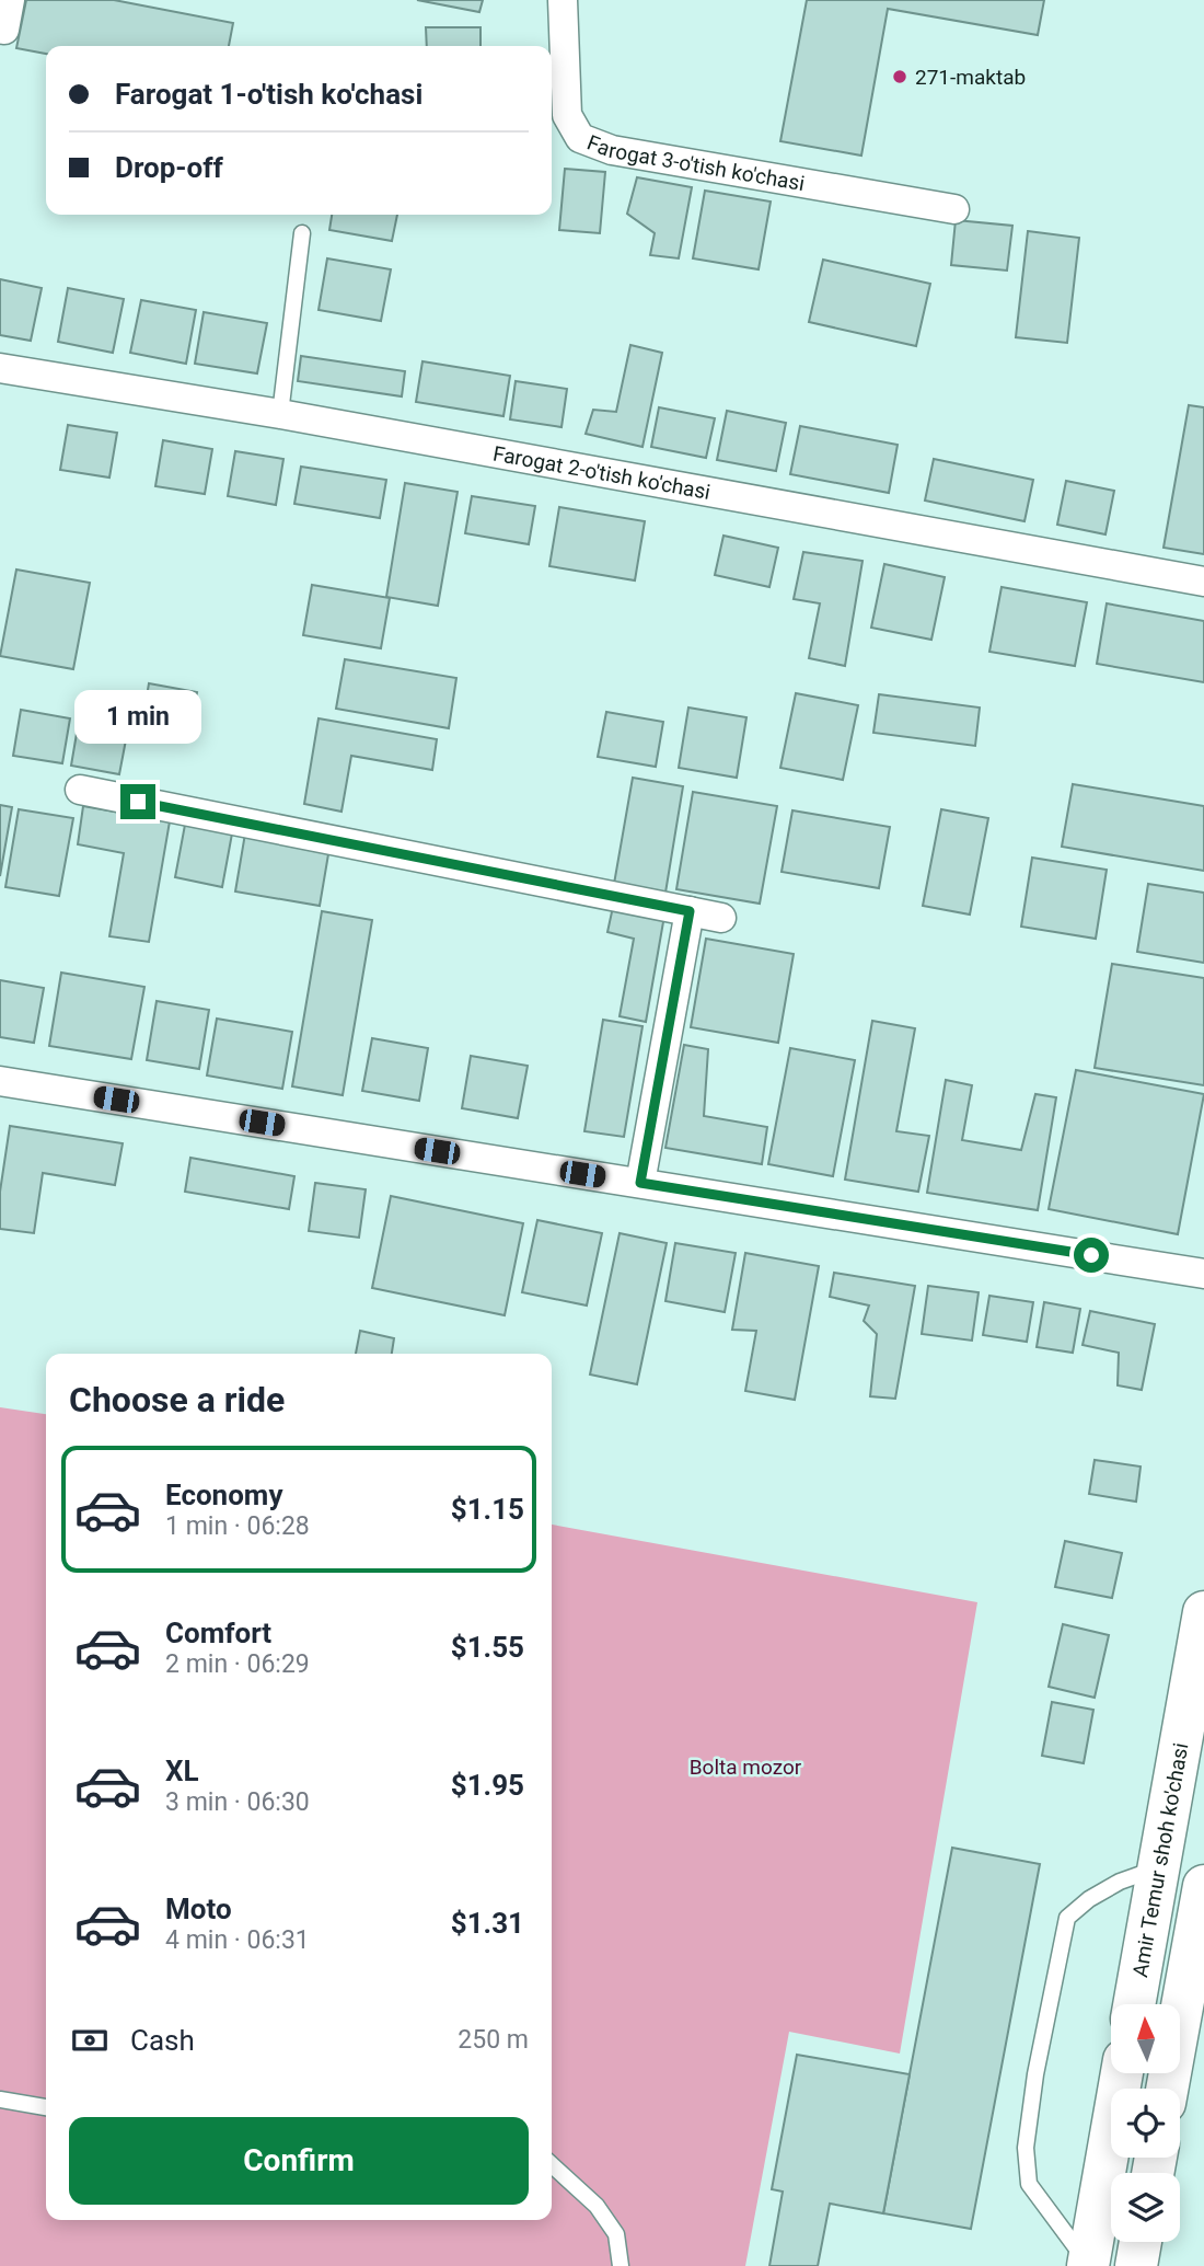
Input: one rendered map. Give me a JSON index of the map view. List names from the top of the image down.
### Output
{
  "streets": {
    "main road": ["Amir Temur shoh ko'chasi"],
    "street": ["Farogat 3-o'tish ko'chasi", "Farogat 2-o'tish ko'chasi"]
  },
  "parks": ["Bolta mozor"],
  "places": ["271-maktab"],
  "north": "top",
  "page": {
    "banner": ["Farogat 1-o'tish ko'chasi", "Drop-off"],
    "bubble": "1 min",
    "heading": "Choose a ride",
    "list": [
      {
        "name": "Economy",
        "note": "1 min · 06:28",
        "value": "$1.15"
      },
      {
        "name": "Comfort",
        "note": "2 min · 06:29",
        "value": "$1.55"
      },
      {
        "name": "XL",
        "note": "3 min · 06:30",
        "value": "$1.95"
      },
      {
        "name": "Moto",
        "note": "4 min · 06:31",
        "value": "$1.31"
      }
    ],
    "pay": ["Cash", "250 m"],
    "buttons": "Confirm"
  }
}
